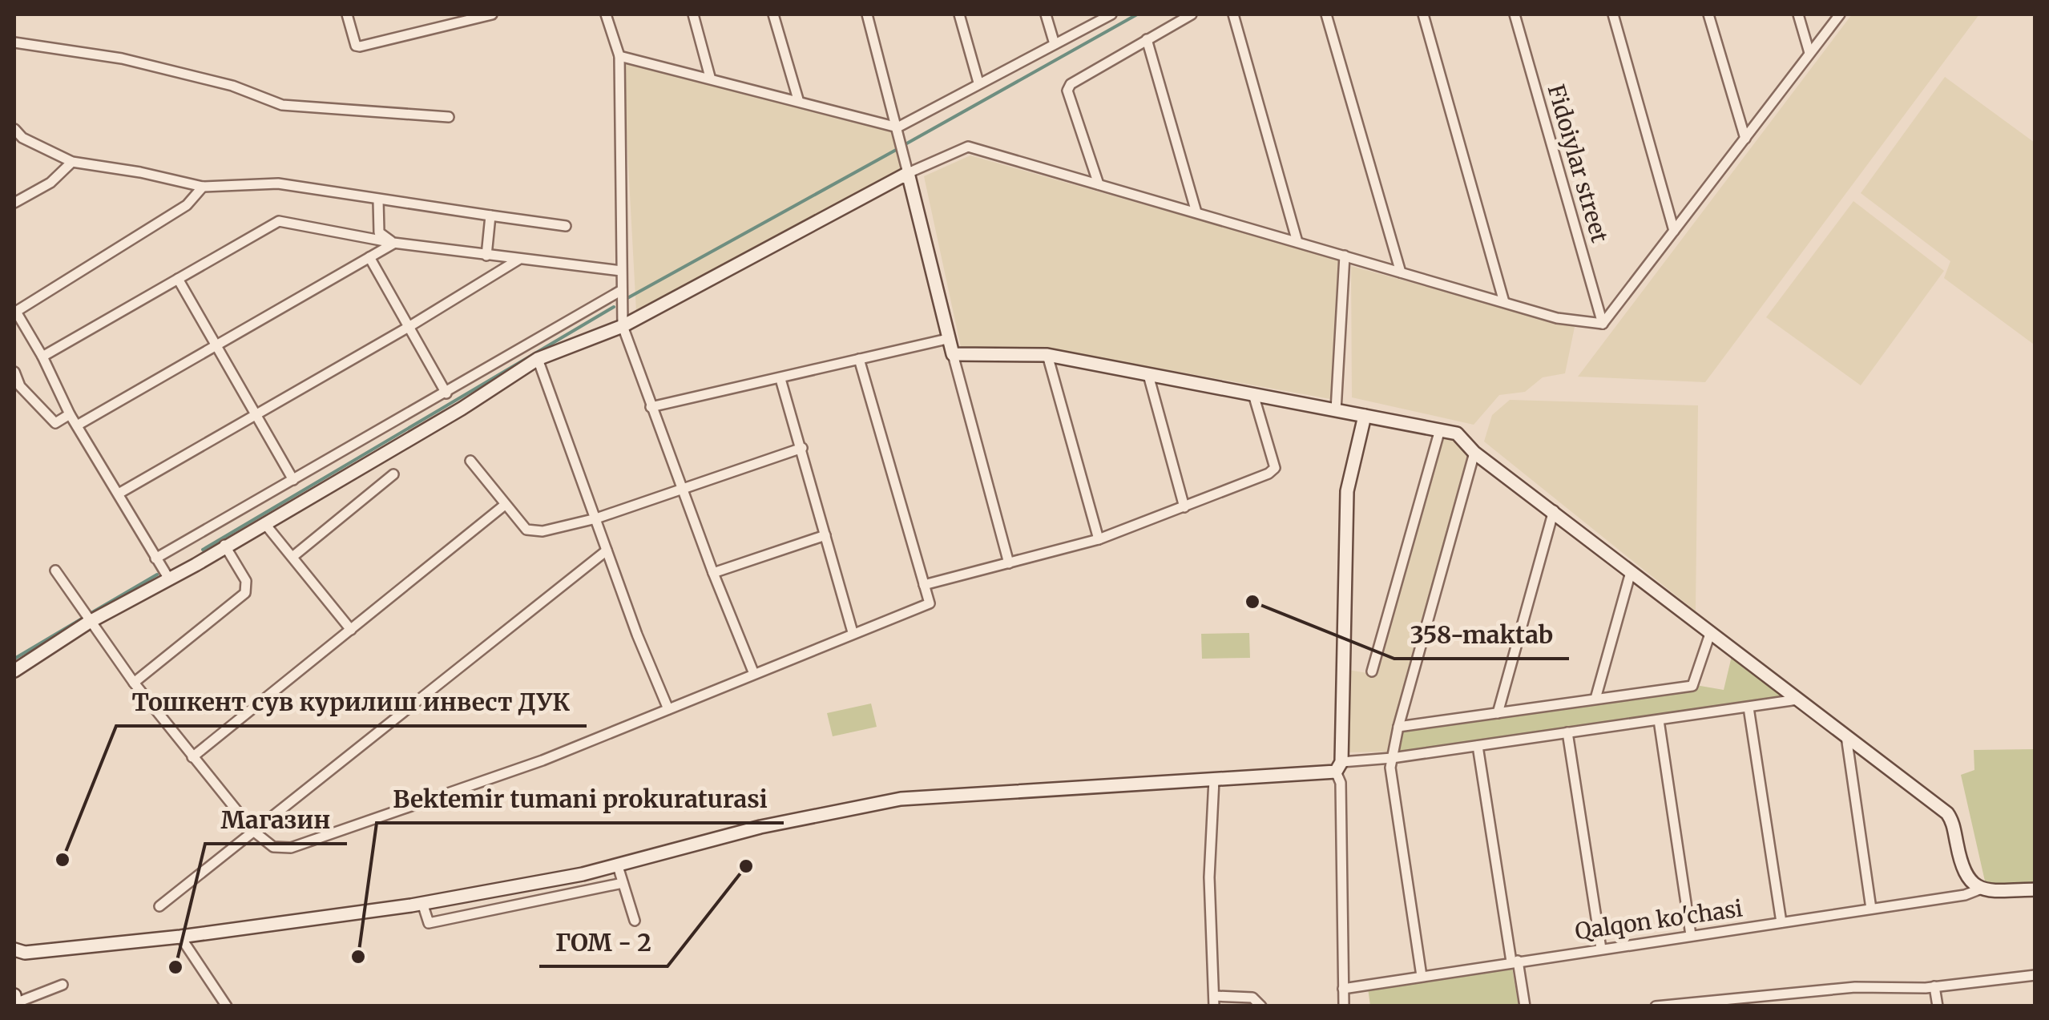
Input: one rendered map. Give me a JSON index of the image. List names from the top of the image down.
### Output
{
  "streets": {
    "street": ["Fidoiylar street", "Qalqon ko'chasi"]
  },
  "places": [
    "358-maktab",
    "Тошкент сув курилиш инвест ДУК",
    "ГОМ - 2",
    "Bektemir tumani prokuraturasi",
    "Магазин"
  ]
}
